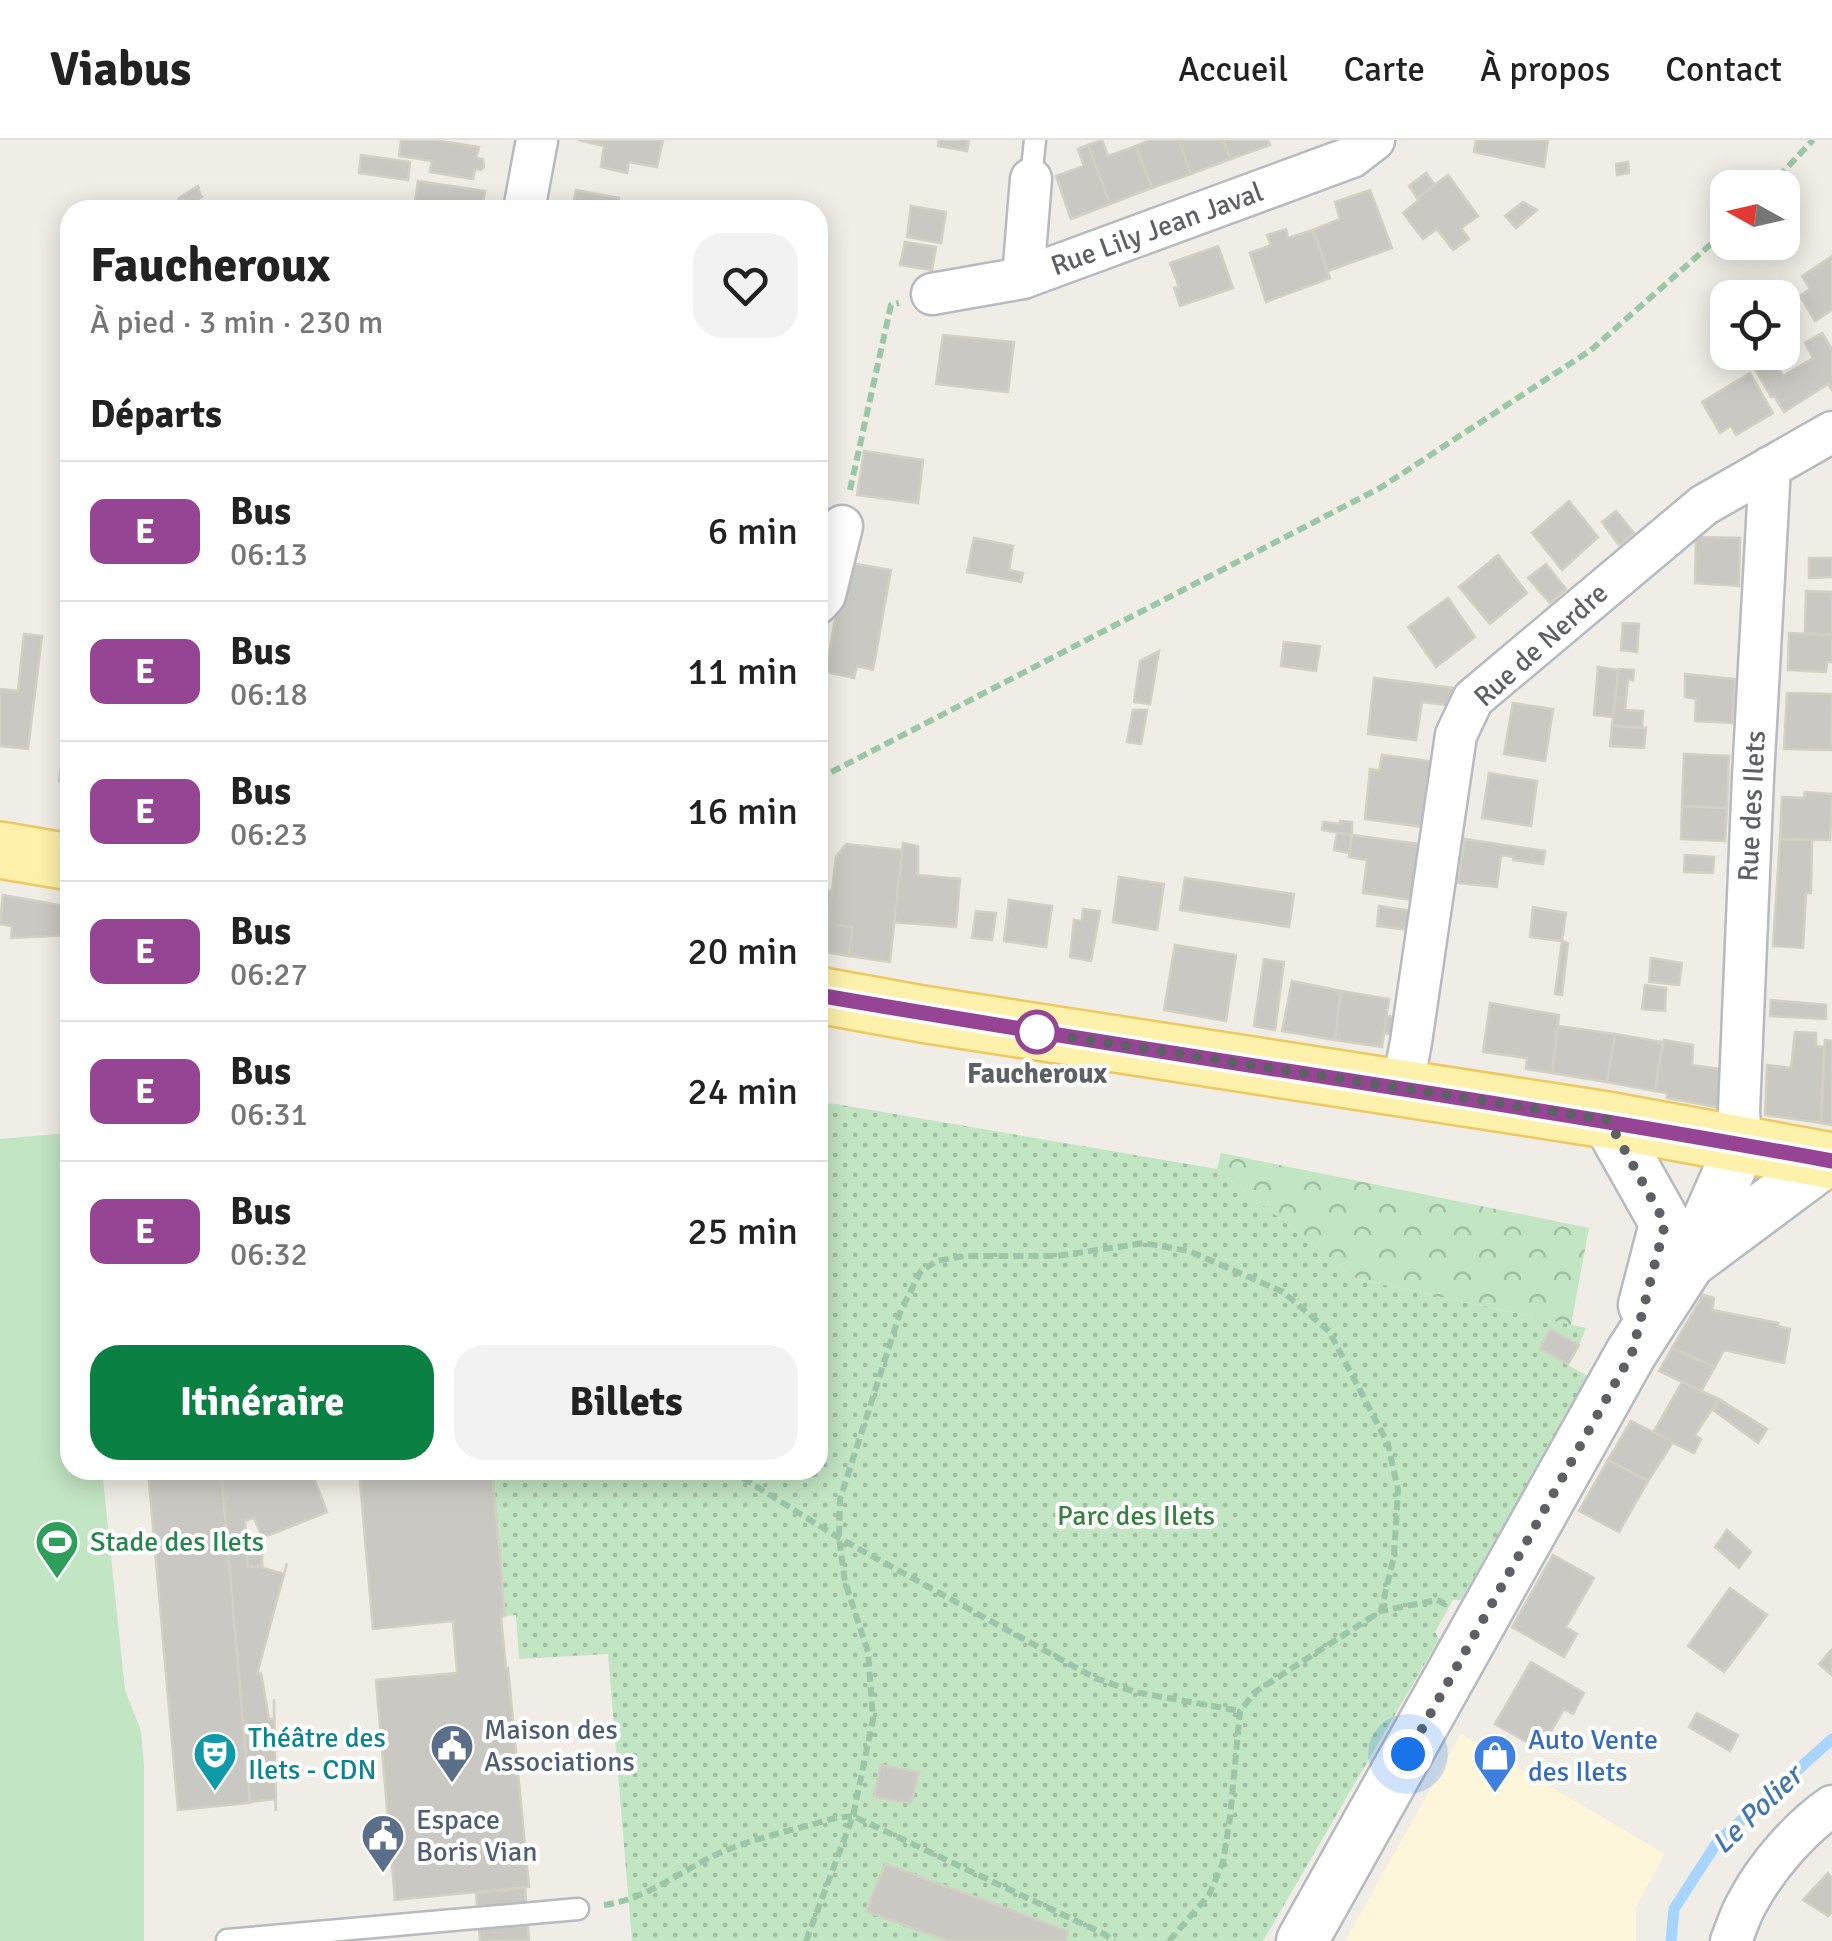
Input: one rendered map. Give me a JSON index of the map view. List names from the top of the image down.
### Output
{
  "streets": {
    "street": ["Rue Lily Jean Javal", "Rue de Nerdre", "Rue des Ilets"]
  },
  "crossings": [
    ["Rue de Nerdre", "Rue des Ilets"]
  ],
  "water": ["Le Polier"],
  "parks": ["Parc des Ilets"],
  "places": {
    "other": ["Faucheroux"],
    "sports": ["Stade des Ilets"],
    "public building": ["Maison des Associations", "Espace Boris Vian"],
    "theatre": ["Théâtre des Ilets - CDN"],
    "shop": ["Auto Vente des Ilets"]
  },
  "lines": ["bus line E"],
  "north": "left",
  "page": {
    "header": "Viabus",
    "nav": [
      "Accueil",
      "Carte",
      "À propos",
      "Contact"
    ],
    "heading": [
      ["Faucheroux", "À pied · 3 min · 230 m"],
      "Départs"
    ],
    "list": [
      {
        "mark": "E",
        "name": "Bus",
        "note": "06:13",
        "value": "6 min"
      },
      {
        "mark": "E",
        "name": "Bus",
        "note": "06:18",
        "value": "11 min"
      },
      {
        "mark": "E",
        "name": "Bus",
        "note": "06:23",
        "value": "16 min"
      },
      {
        "mark": "E",
        "name": "Bus",
        "note": "06:27",
        "value": "20 min"
      },
      {
        "mark": "E",
        "name": "Bus",
        "note": "06:31",
        "value": "24 min"
      },
      {
        "mark": "E",
        "name": "Bus",
        "note": "06:32",
        "value": "25 min"
      }
    ],
    "buttons": ["Itinéraire", "Billets"]
  }
}
